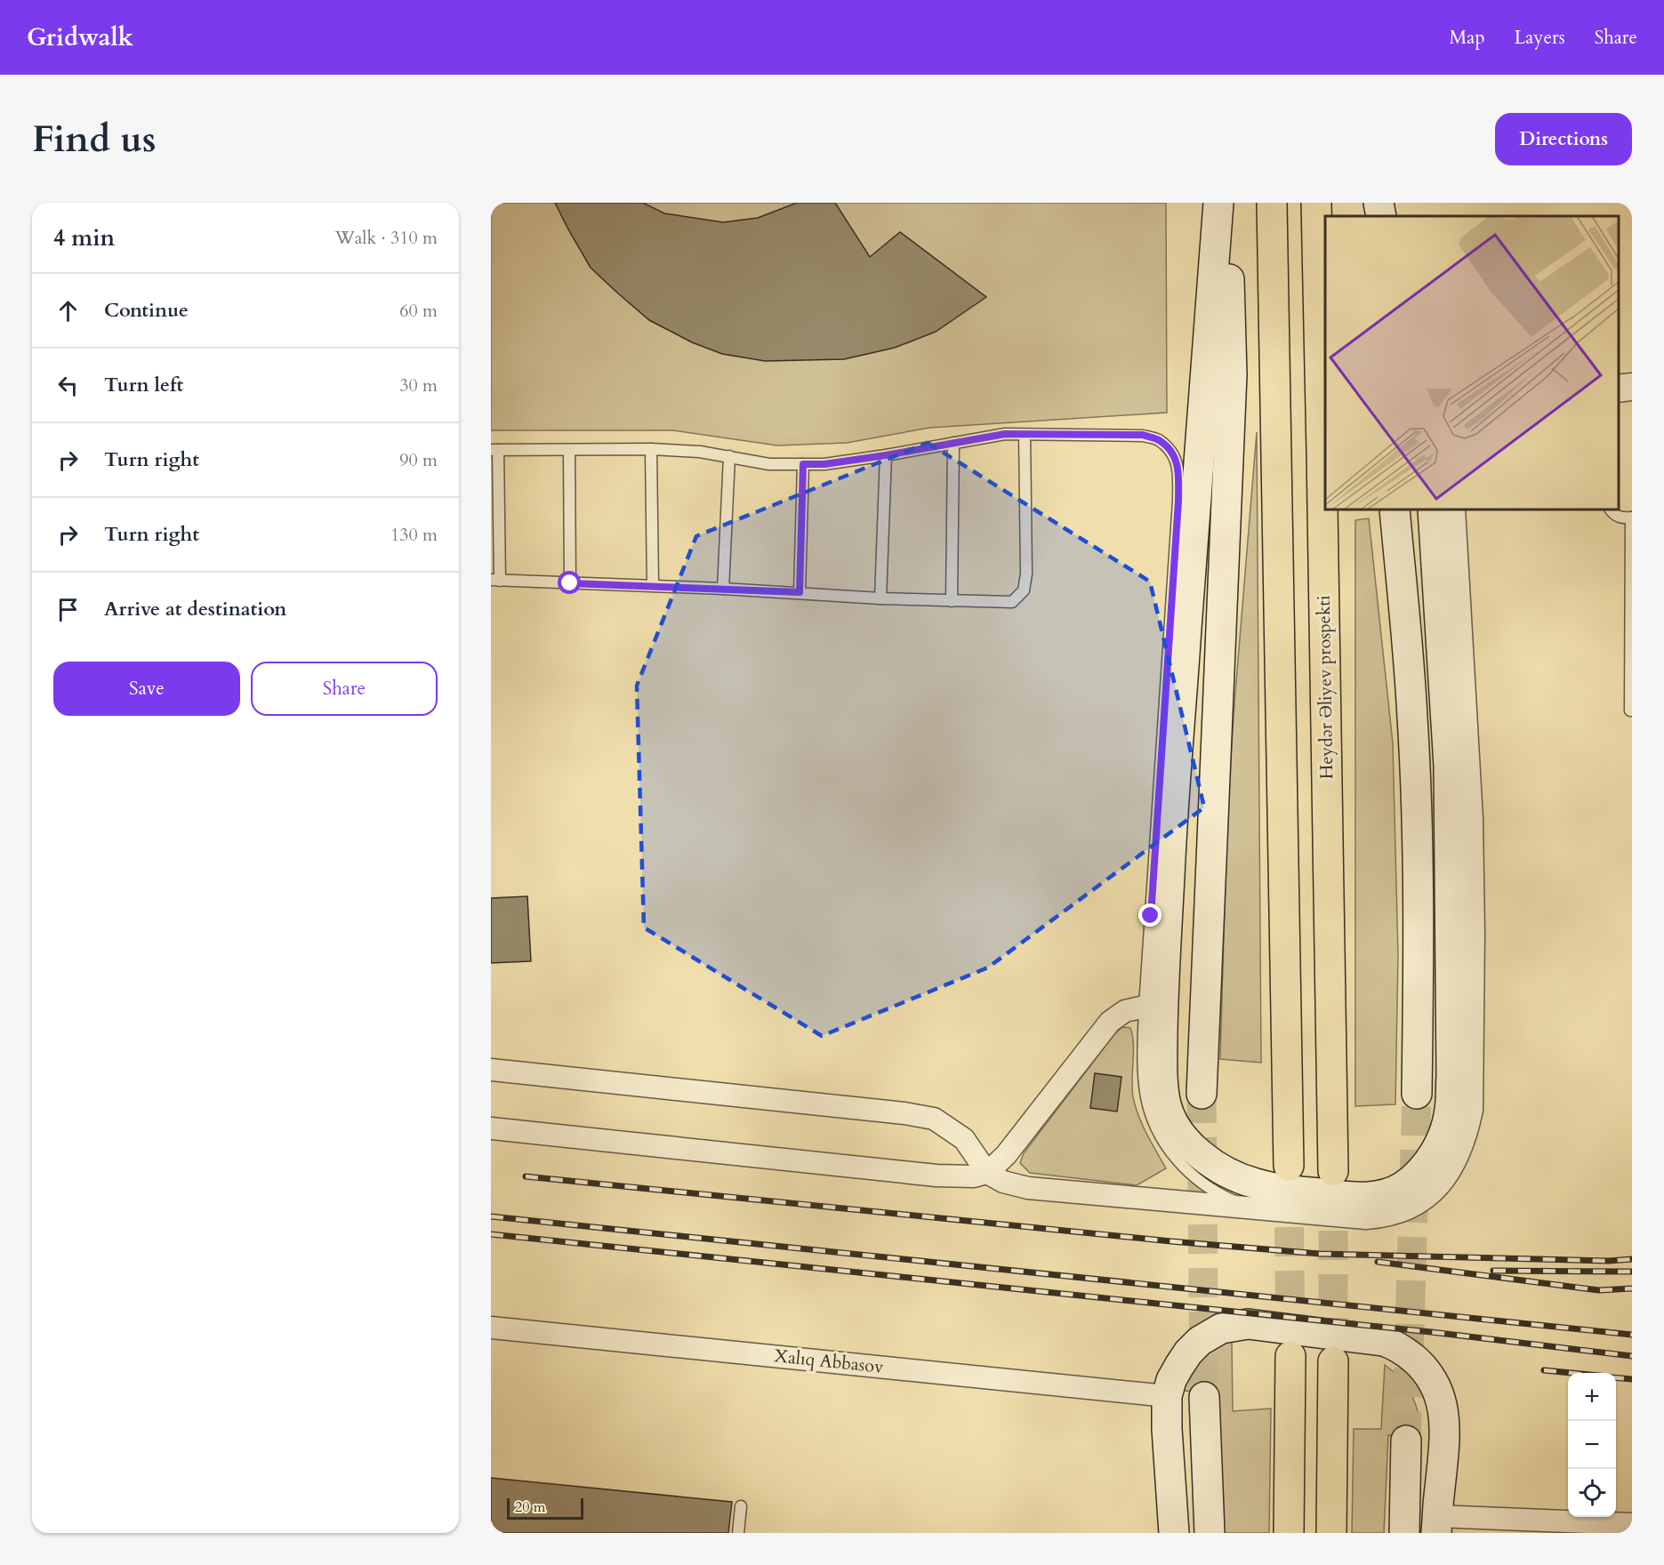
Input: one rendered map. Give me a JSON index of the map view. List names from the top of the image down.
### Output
{
  "streets": {
    "highway": ["Heydər Əliyev prospekti"],
    "street": ["Xalıq Abbasov"]
  },
  "scale_bar": "20 m",
  "page": {
    "header": "Gridwalk",
    "nav": ["Map", "Layers", "Share"],
    "buttons": [
      "Directions",
      ["Save", "Share"]
    ],
    "title": "Find us",
    "heading": ["4 min", "Walk · 310 m"],
    "list": [
      ["Continue", "60 m"],
      ["Turn left", "30 m"],
      ["Turn right", "90 m"],
      ["Turn right", "130 m"],
      "Arrive at destination"
    ],
    "map_buttons": ["+", "−"],
    "scale": "20 m"
  }
}
